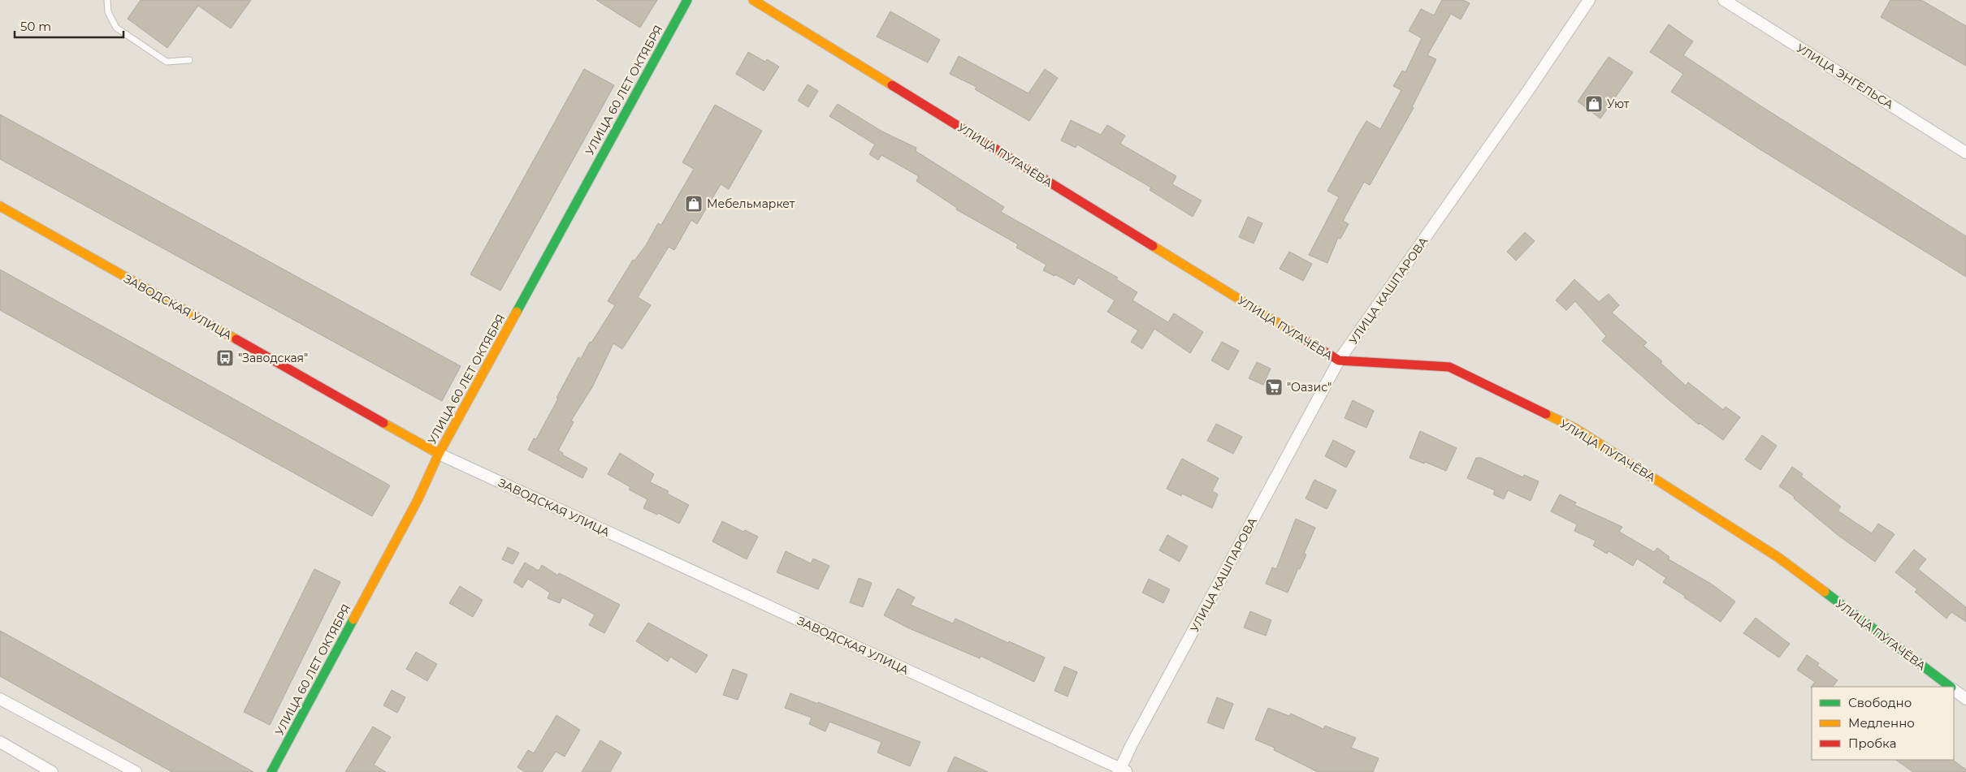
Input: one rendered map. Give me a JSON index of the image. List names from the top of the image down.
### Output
{
  "streets": {
    "street": [
      "УЛИЦА ЭНГЕЛЬСА",
      "УЛИЦА 60 ЛЕТ ОКТЯБРЯ",
      "УЛИЦА ПУГАЧЁВА",
      "УЛИЦА КАШПАРОВА",
      "ЗАВОДСКАЯ УЛИЦА"
    ]
  },
  "crossings": [
    ["УЛИЦА 60 ЛЕТ ОКТЯБРЯ", "ЗАВОДСКАЯ УЛИЦА"],
    ["УЛИЦА ПУГАЧЁВА", "УЛИЦА КАШПАРОВА"],
    ["УЛИЦА КАШПАРОВА", "ЗАВОДСКАЯ УЛИЦА"]
  ],
  "places": {
    "shop": ["Уют", "Мебельмаркет"],
    "bus stop": ["\"Заводская\""],
    "supermarket": ["\"Оазис\""]
  },
  "legend": ["Свободно", "Медленно", "Пробка"],
  "scale_bar": "50 m"
}
